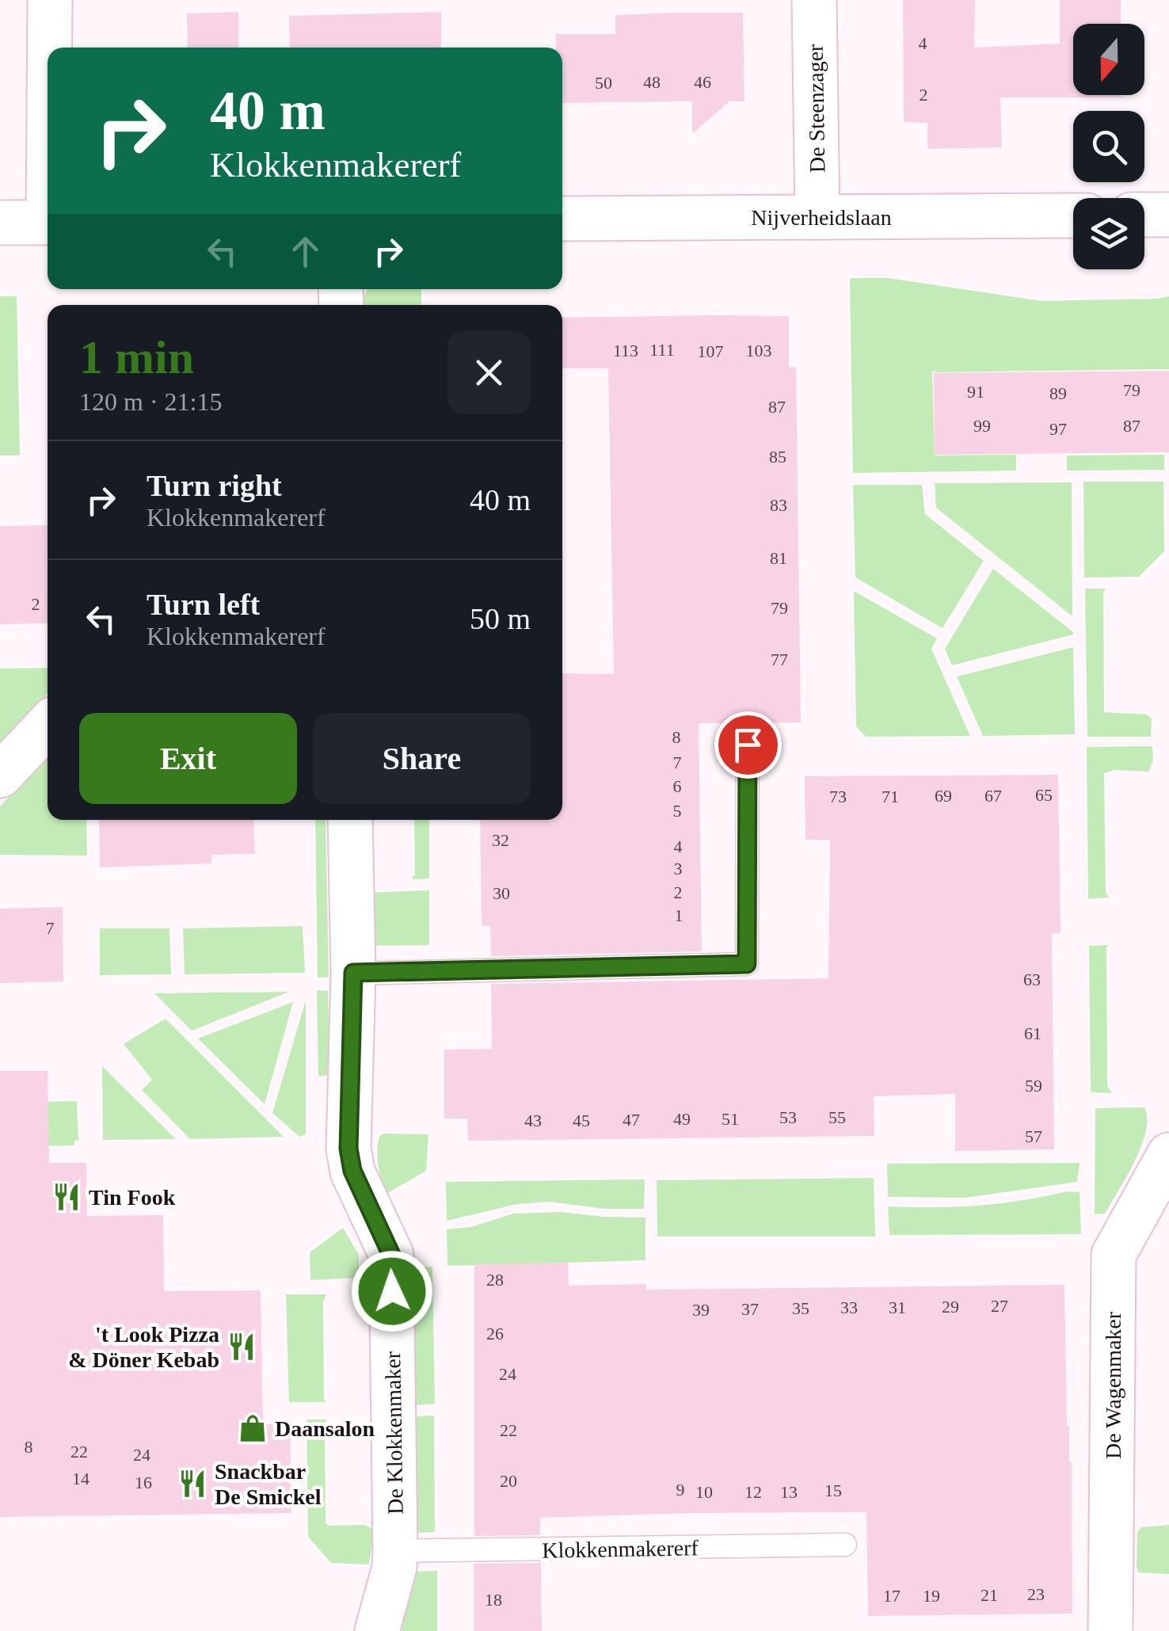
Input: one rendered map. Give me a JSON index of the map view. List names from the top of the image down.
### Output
{
  "streets": {
    "street": [
      "De Steenzager",
      "Nijverheidslaan",
      "De Wagenmaker",
      "De Klokkenmaker"
    ],
    "lane": ["Klokkenmakererf"]
  },
  "crossings": [
    ["De Steenzager", "Nijverheidslaan"],
    ["De Klokkenmaker", "Klokkenmakererf"]
  ],
  "places": {
    "restaurant": ["Tin Fook", "'t Look Pizza & Döner Kebab", "Snackbar De Smickel"],
    "shop": ["Daansalon"]
  },
  "house_numbers": [
    "4",
    "48",
    "46",
    "50",
    "2",
    "111",
    "113",
    "103",
    "107",
    "79",
    "91",
    "89",
    "87",
    "99",
    "87",
    "97",
    "85",
    "83",
    "81",
    "2",
    "79",
    "77",
    "8",
    "7",
    "6",
    "65",
    "69",
    "67",
    "73",
    "71",
    "5",
    "32",
    "4",
    "3",
    "2",
    "30",
    "1",
    "7",
    "63",
    "61",
    "59",
    "53",
    "55",
    "49",
    "51",
    "47",
    "43",
    "45",
    "57",
    "28",
    "27",
    "29",
    "33",
    "31",
    "35",
    "37",
    "39",
    "26",
    "24",
    "22",
    "8",
    "22",
    "24",
    "14",
    "20",
    "16",
    "9",
    "15",
    "10",
    "12",
    "13",
    "23",
    "21",
    "17",
    "19",
    "18"
  ],
  "north": "bottom",
  "page": {
    "turn": ["40 m", "Klokkenmakererf"],
    "heading": ["1 min", "120 m · 21:15"],
    "list": [
      {
        "name": "Turn right",
        "note": "Klokkenmakererf",
        "value": "40 m"
      },
      {
        "name": "Turn left",
        "note": "Klokkenmakererf",
        "value": "50 m"
      }
    ],
    "buttons": ["Exit", "Share"]
  }
}
